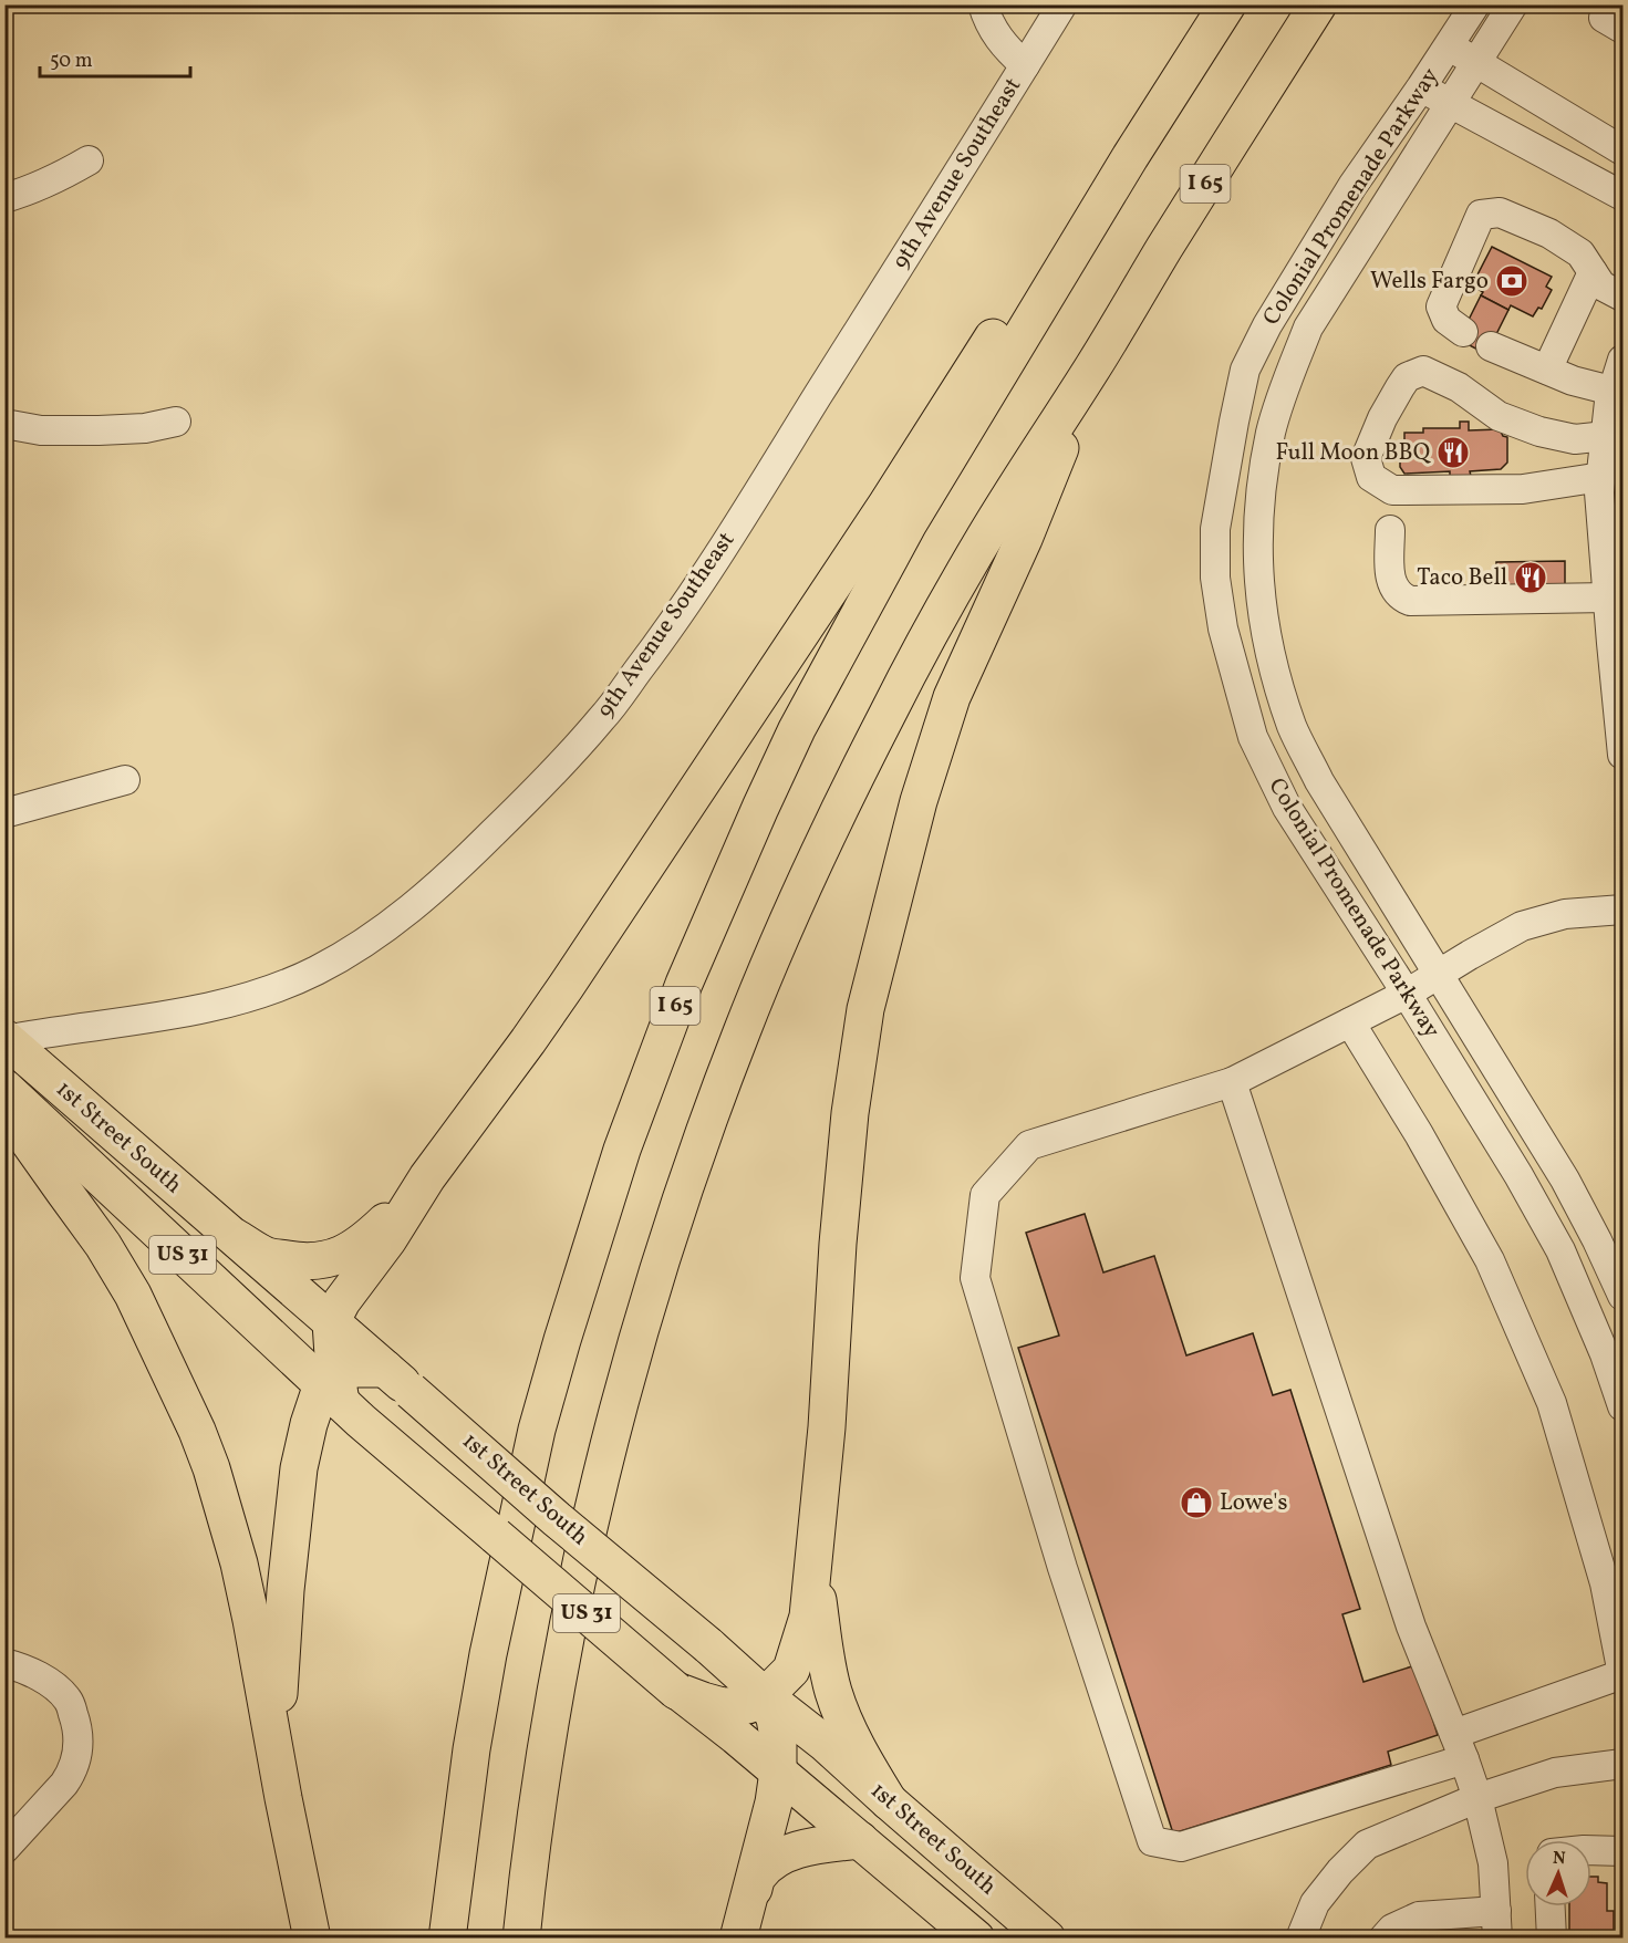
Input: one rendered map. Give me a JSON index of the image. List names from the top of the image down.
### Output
{
  "streets": {
    "main road": ["I 65", "1st Street South", "US 31"],
    "street": ["9th Avenue Southeast", "Colonial Promenade Parkway"]
  },
  "crossings": [
    ["9th Avenue Southeast", "1st Street South"]
  ],
  "places": {
    "bank": ["Wells Fargo"],
    "restaurant": ["Full Moon BBQ", "Taco Bell"],
    "shop": ["Lowe's"]
  },
  "scale_bar": "50 m",
  "north": "top"
}
